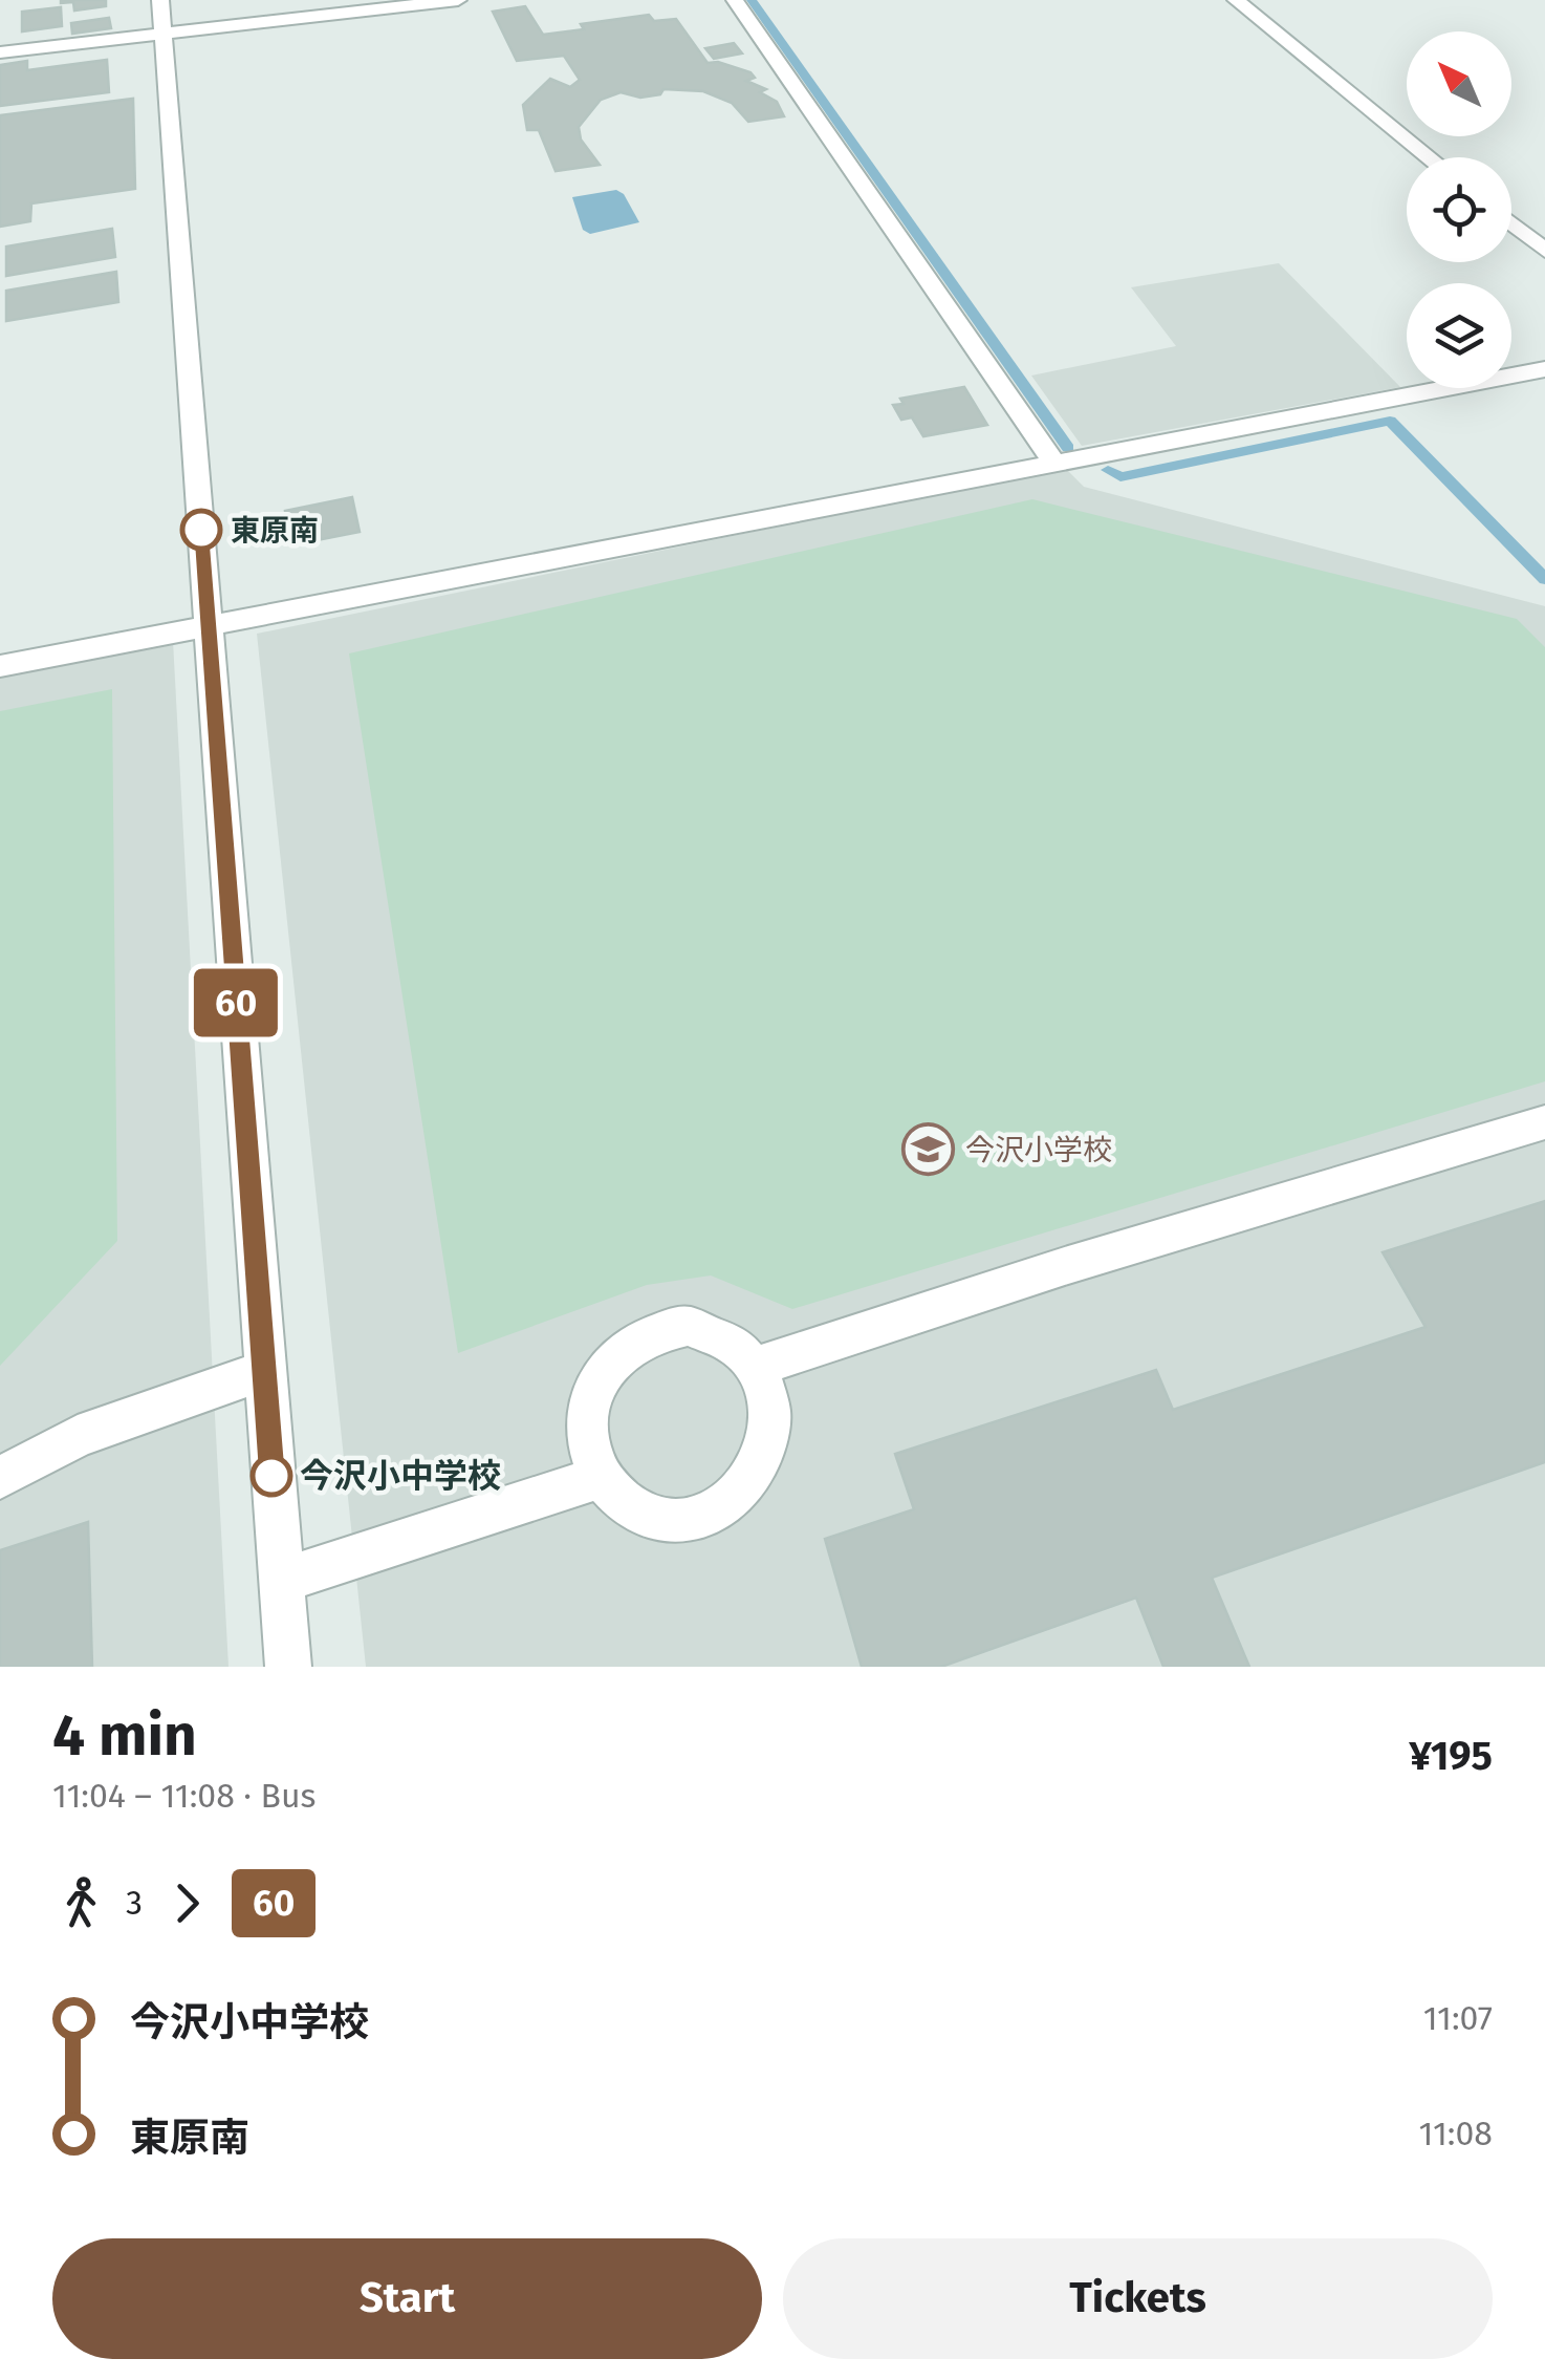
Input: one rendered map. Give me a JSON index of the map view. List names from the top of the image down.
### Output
{
  "places": {
    "other": ["東原南", "今沢小中学校"],
    "school or university": ["今沢小学校"]
  },
  "lines": ["bus line 60"],
  "north": "top left",
  "page": {
    "on_map": "60",
    "heading": ["4 min", "11:04 – 11:08 · Bus", "¥195"],
    "legs": ["3", "60"],
    "list": [
      {
        "name": "今沢小中学校",
        "value": "11:07"
      },
      {
        "name": "東原南",
        "value": "11:08"
      }
    ],
    "buttons": ["Start", "Tickets"]
  }
}
